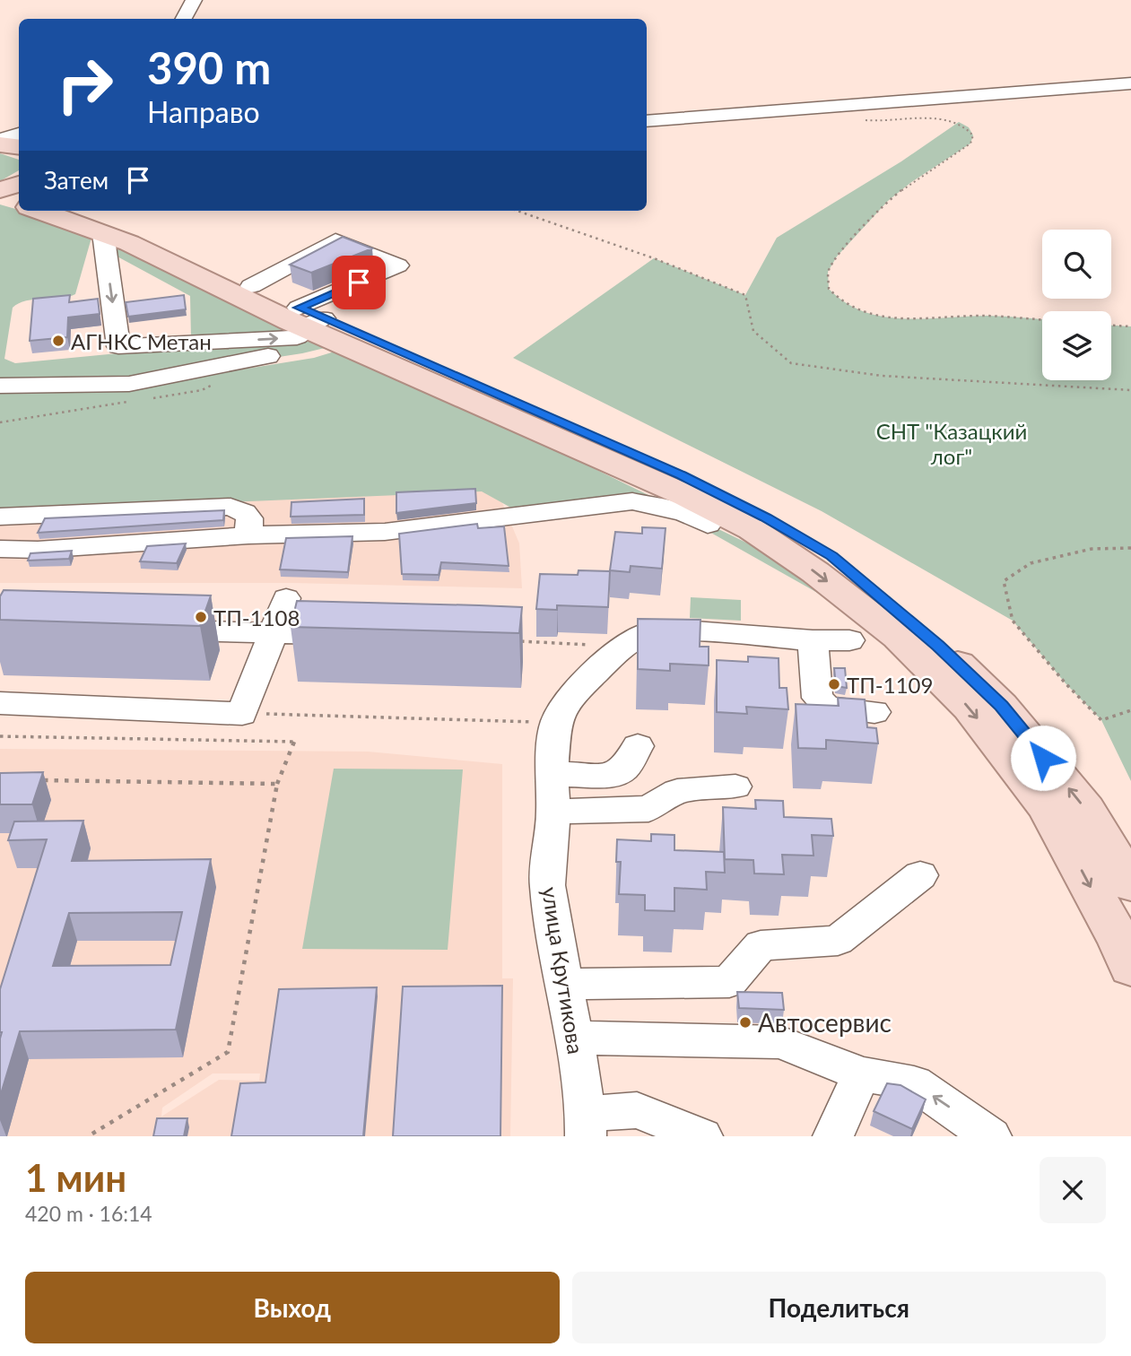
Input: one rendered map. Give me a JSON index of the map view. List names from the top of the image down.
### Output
{
  "streets": {
    "street": ["улица Крутикова"]
  },
  "parks": ["СНТ \"Казацкий лог\""],
  "places": [
    "АГНКС Метан",
    "ТП-1108",
    "ТП-1109",
    "Автосервис"
  ],
  "page": {
    "turn": ["390 m", "Направо"],
    "then": "Затем",
    "heading": ["1 мин", "420 m · 16:14"],
    "buttons": ["Выход", "Поделиться"]
  }
}
